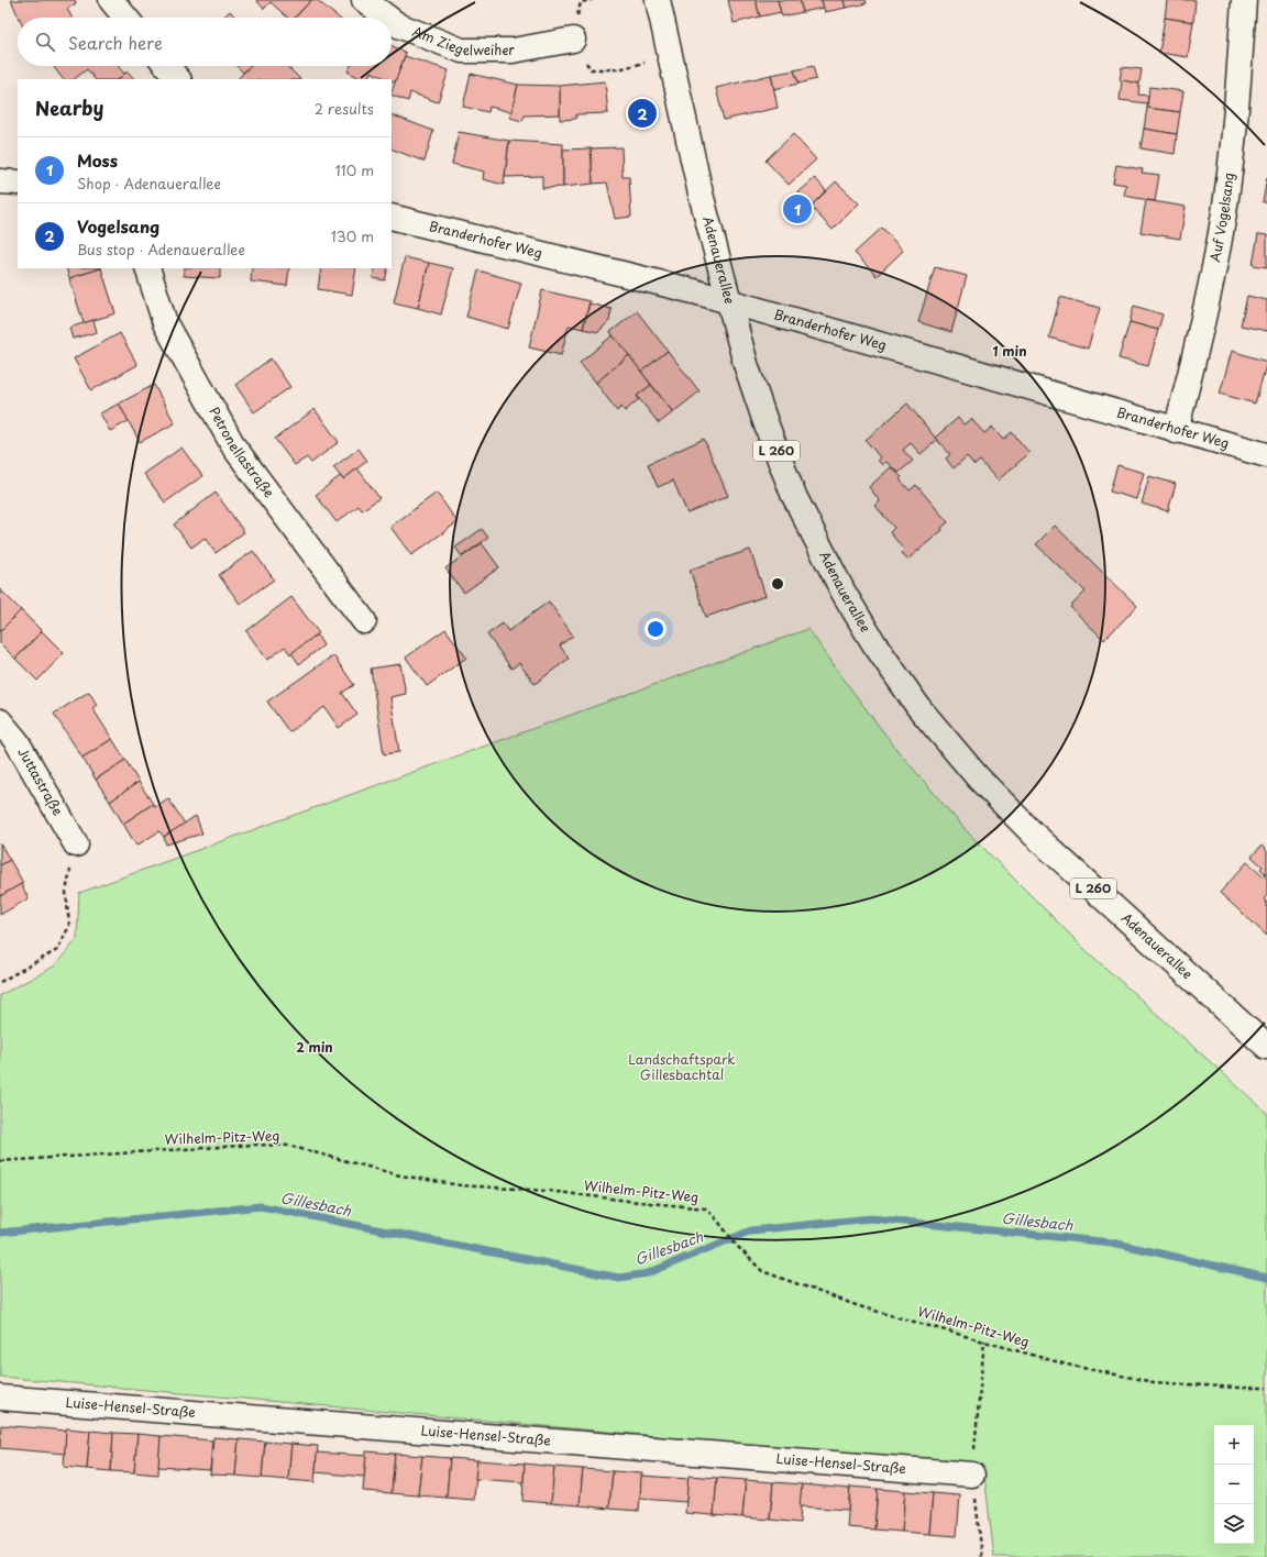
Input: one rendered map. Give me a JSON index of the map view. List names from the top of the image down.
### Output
{
  "streets": {
    "street": [
      "Am Ziegelweiher",
      "Auf Vogelsang",
      "Branderhofer Weg",
      "Adenauerallee",
      "L 260",
      "Petronellastraße",
      "Juttastraße",
      "Luise-Hensel-Straße"
    ],
    "path": ["Wilhelm-Pitz-Weg"]
  },
  "crossings": [
    ["Auf Vogelsang", "Branderhofer Weg"],
    ["Branderhofer Weg", "Adenauerallee"]
  ],
  "water": ["Gillesbach"],
  "parks": ["Landschaftspark Gillesbachtal"],
  "page": {
    "search": "Search here",
    "heading": ["Nearby", "2 results"],
    "pins": ["2", "1"],
    "list": [
      {
        "mark": "1",
        "name": "Moss",
        "note": "Shop · Adenauerallee",
        "value": "110 m"
      },
      {
        "mark": "2",
        "name": "Vogelsang",
        "note": "Bus stop · Adenauerallee",
        "value": "130 m"
      }
    ],
    "map_buttons": ["+", "−"]
  },
  "rings": ["1 min", "2 min"]
}
